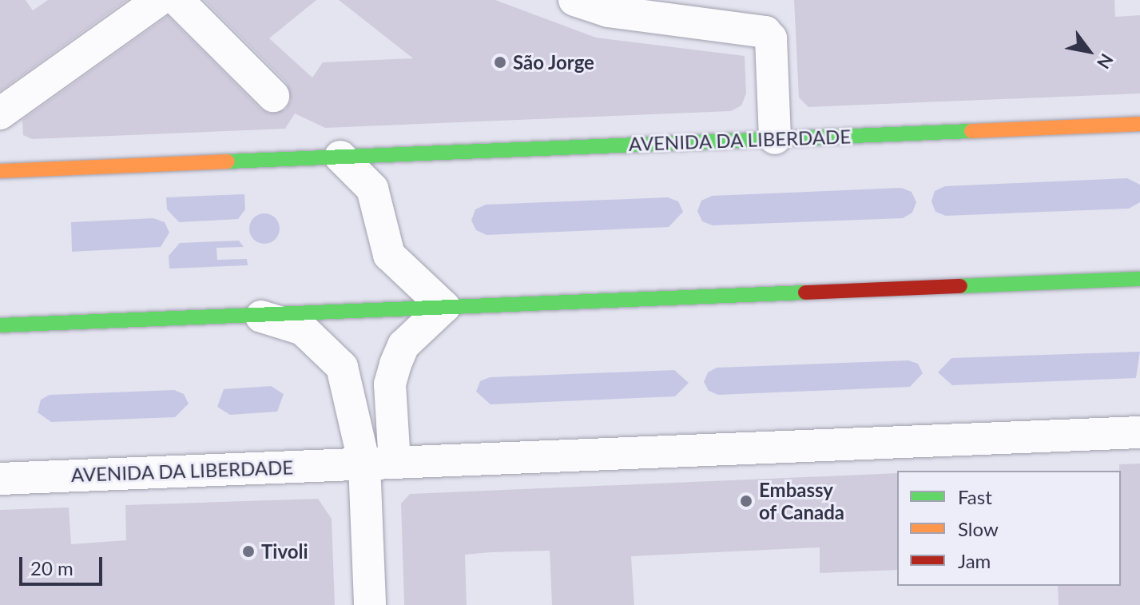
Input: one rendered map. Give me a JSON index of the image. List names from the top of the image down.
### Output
{
  "streets": {
    "street": ["AVENIDA DA LIBERDADE"]
  },
  "places": ["São Jorge", "Embassy of Canada", "Tivoli"],
  "legend": ["Fast", "Slow", "Jam"],
  "scale_bar": "20 m",
  "north": "bottom right"
}
